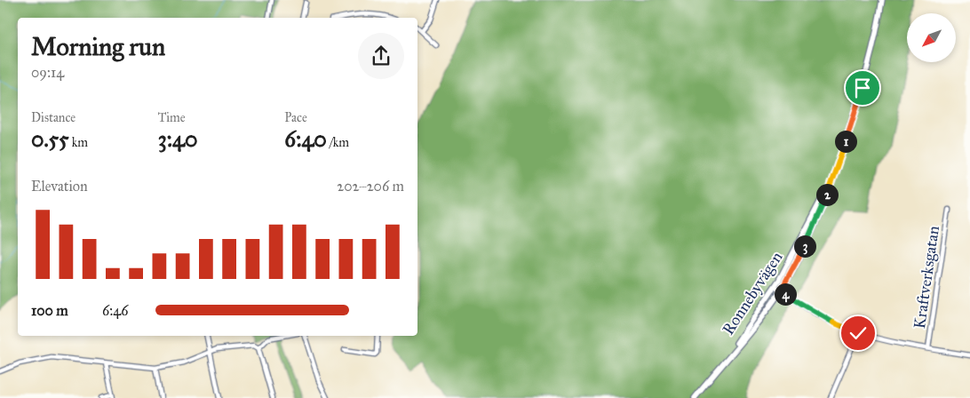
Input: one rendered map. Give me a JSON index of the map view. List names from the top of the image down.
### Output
{
  "streets": {
    "main road": ["Ronnebyvägen"],
    "street": ["Kraftverksgatan"]
  },
  "north": "bottom left",
  "page": {
    "heading": ["Morning run", "09:14"],
    "stats": [
      ["Distance", "0.55 km"],
      ["Time", "3:40"],
      ["Pace", "6:40 /km"]
    ],
    "pins": [
      "1",
      "2",
      "3",
      "4"
    ],
    "chart": ["Elevation", "202–206 m"],
    "list": [
      {
        "name": "100 m",
        "note": "6:46"
      }
    ]
  }
}
